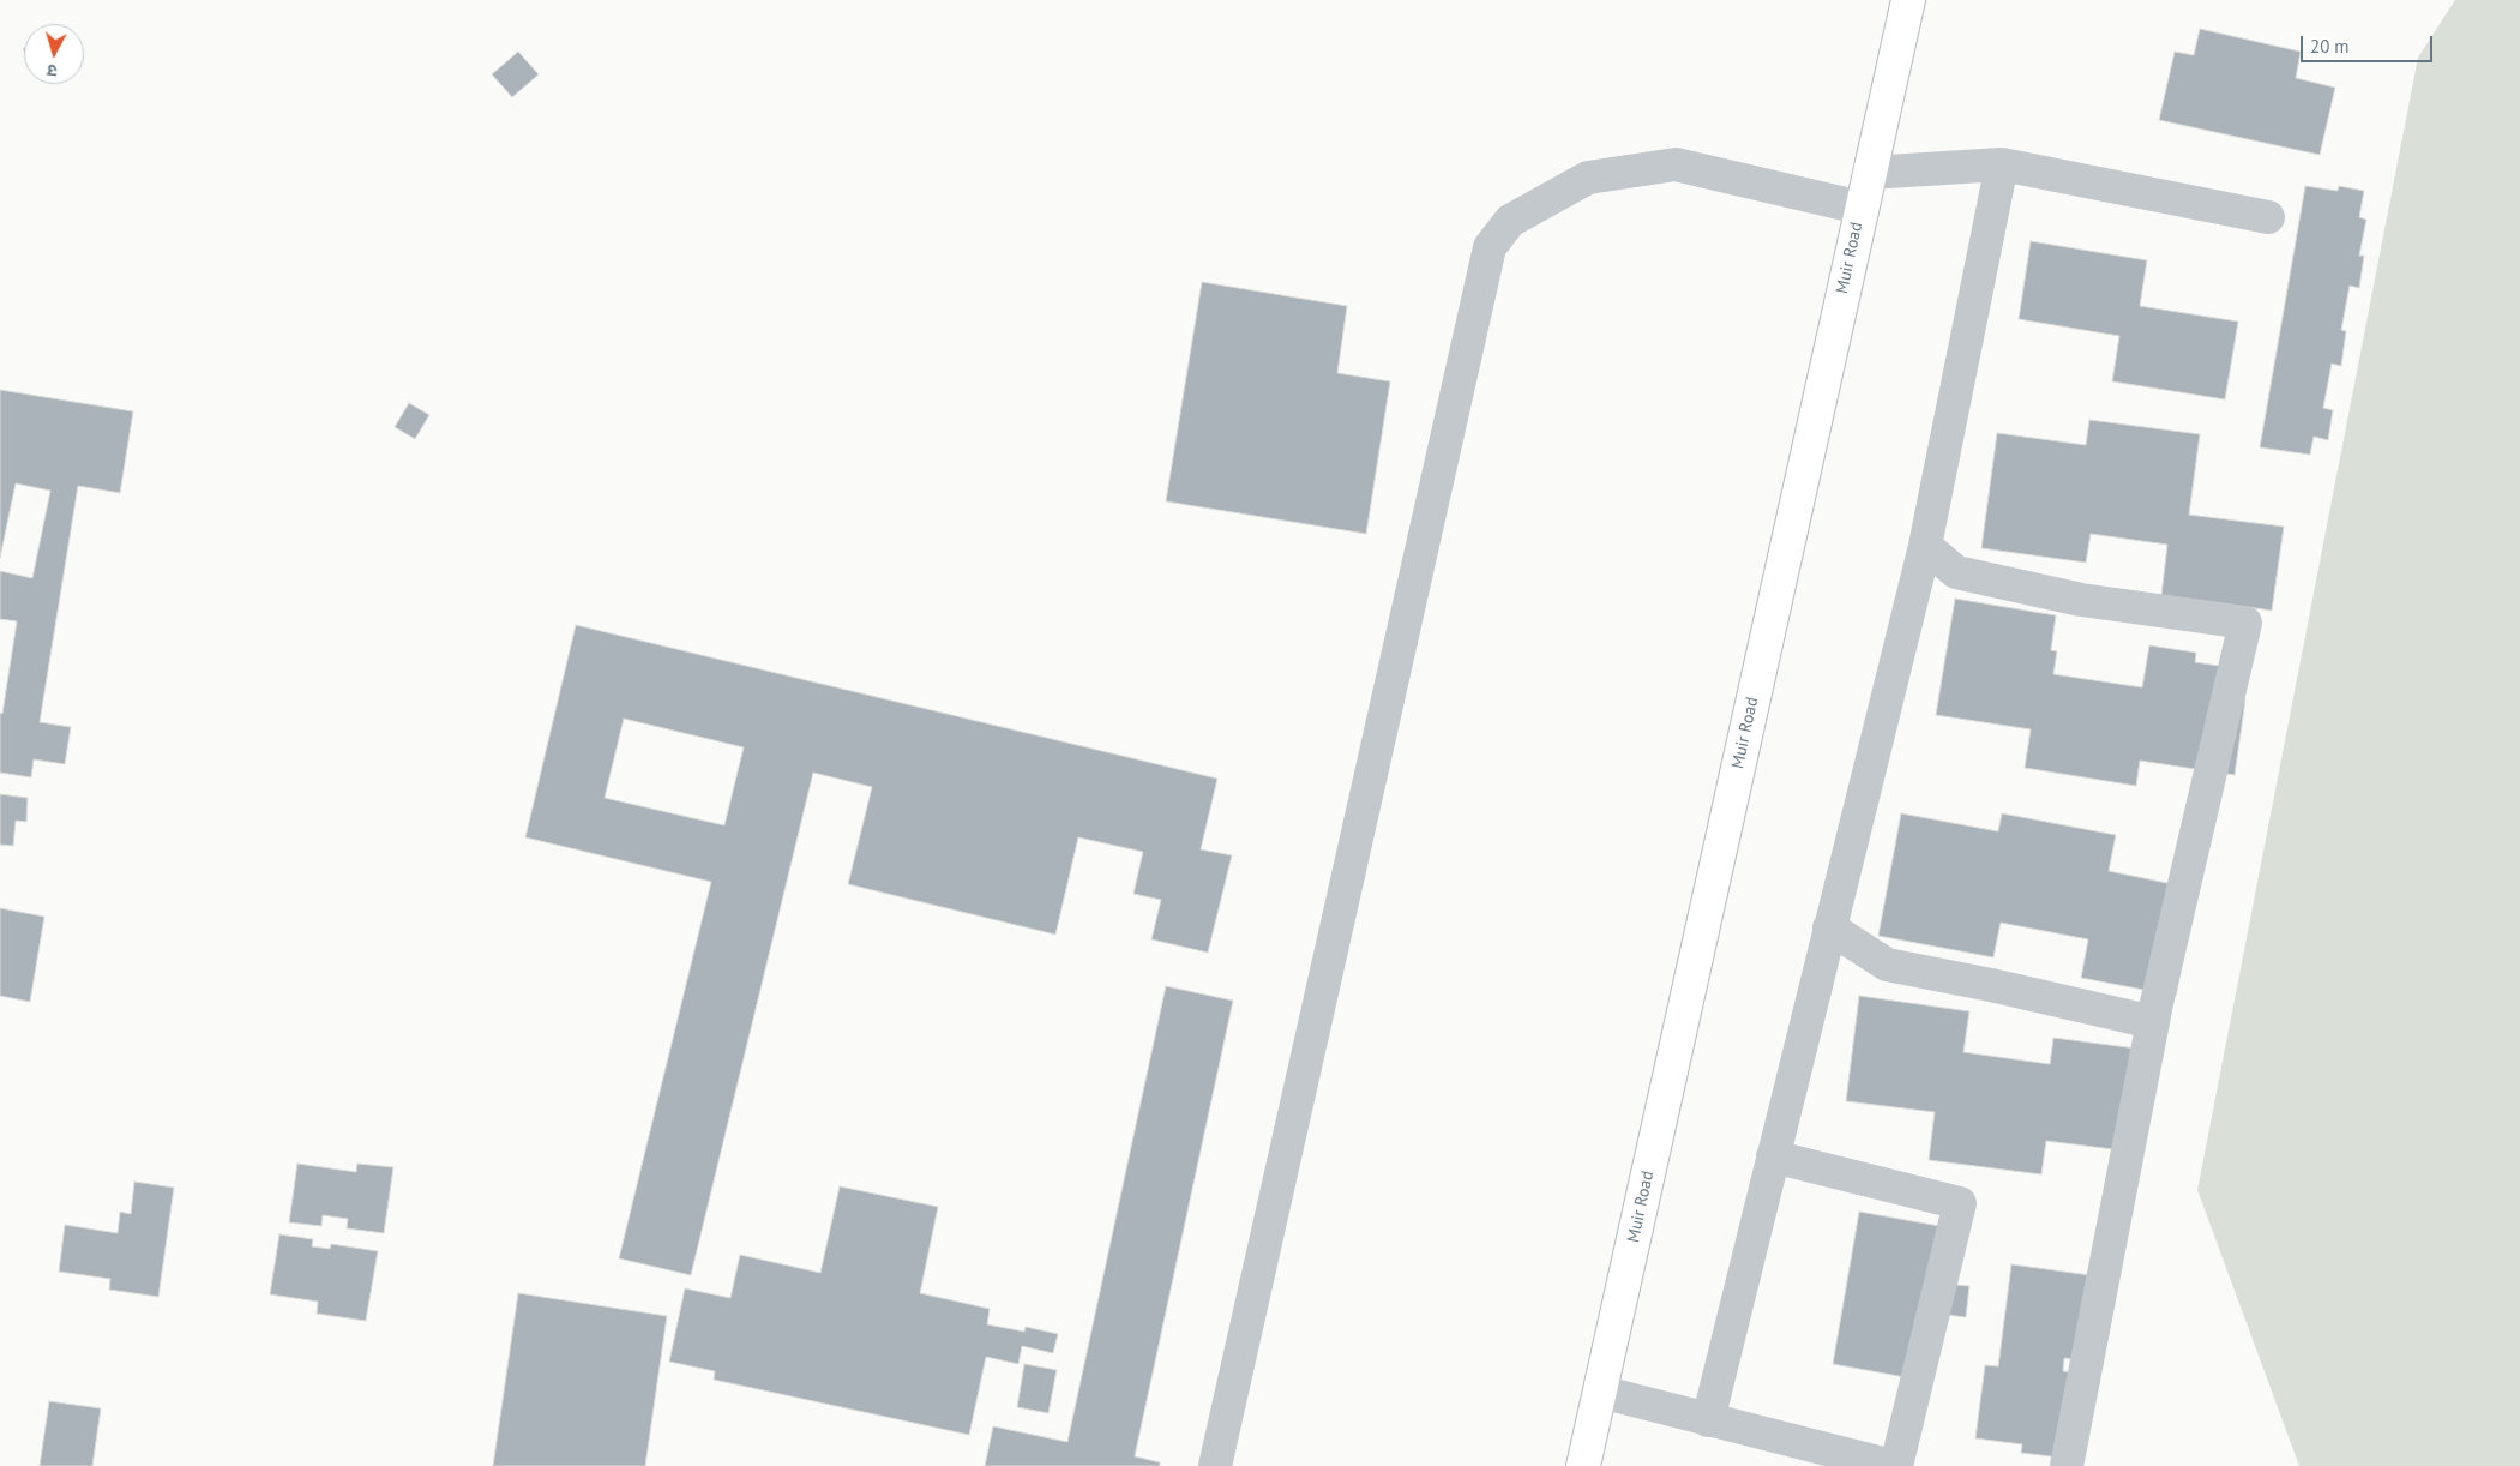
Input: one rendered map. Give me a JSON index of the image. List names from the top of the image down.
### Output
{
  "streets": {
    "main road": ["Muir Road"]
  },
  "scale_bar": "20 m",
  "north": "bottom"
}
